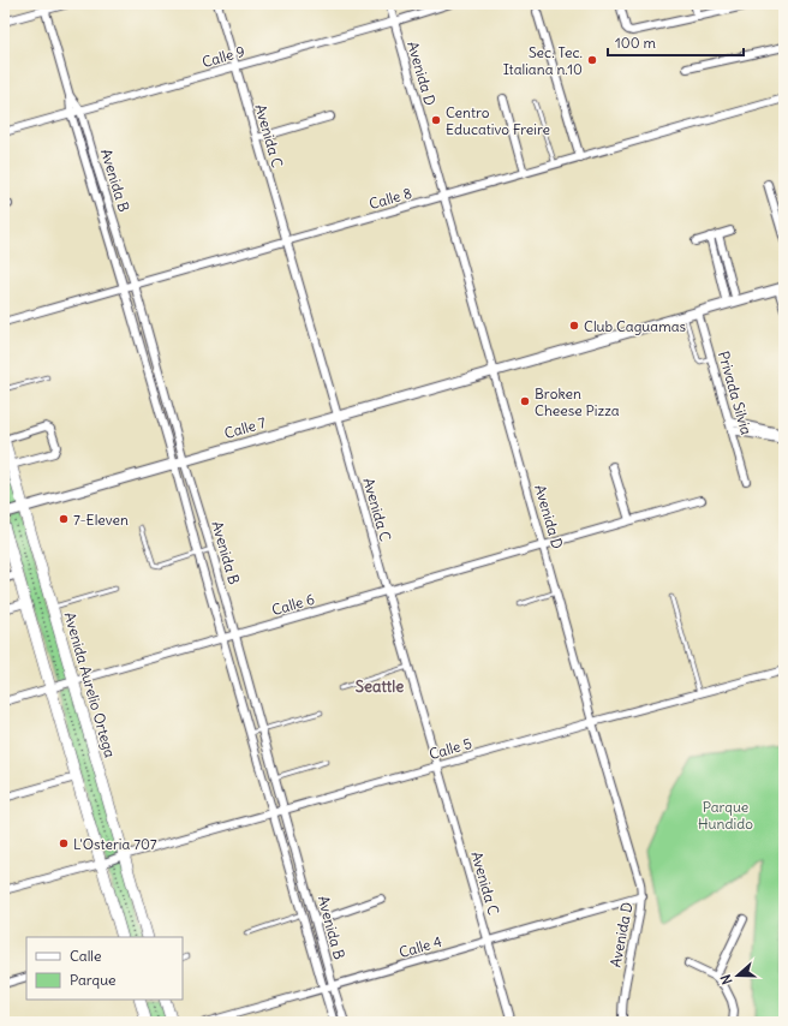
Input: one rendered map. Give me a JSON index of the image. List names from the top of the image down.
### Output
{
  "streets": {
    "main road": ["Avenida Aurelio Ortega"],
    "street": [
      "Calle 9",
      "Avenida D",
      "Avenida C",
      "Avenida B",
      "Calle 8",
      "Privada Silvia",
      "Calle 7",
      "Calle 6",
      "Calle 5",
      "Calle 4"
    ]
  },
  "crossings": [
    ["Calle 9", "Avenida D"],
    ["Calle 9", "Avenida C"],
    ["Calle 9", "Avenida B"],
    ["Avenida D", "Calle 8"],
    ["Avenida D", "Calle 7"],
    ["Avenida D", "Calle 6"],
    ["Avenida D", "Calle 5"],
    ["Avenida D", "Calle 4"],
    ["Avenida C", "Calle 8"],
    ["Avenida C", "Calle 7"],
    ["Avenida C", "Calle 6"],
    ["Avenida C", "Calle 5"],
    ["Avenida C", "Calle 4"],
    ["Avenida B", "Calle 8"],
    ["Avenida B", "Calle 7"],
    ["Avenida B", "Calle 6"],
    ["Avenida B", "Calle 5"],
    ["Avenida B", "Calle 4"],
    ["Privada Silvia", "Calle 7"],
    ["Calle 7", "Avenida Aurelio Ortega"],
    ["Calle 6", "Avenida Aurelio Ortega"],
    ["Avenida Aurelio Ortega", "Calle 5"]
  ],
  "districts": ["Seattle"],
  "parks": ["Parque Hundido"],
  "places": [
    "Sec. Tec. Italiana n.10",
    "Centro Educativo Freire",
    "Club Caguamas",
    "Broken Cheese Pizza",
    "7-Eleven",
    "L'Osteria 707"
  ],
  "legend": ["Calle", "Parque"],
  "scale_bar": "100 m",
  "north": "left"
}
